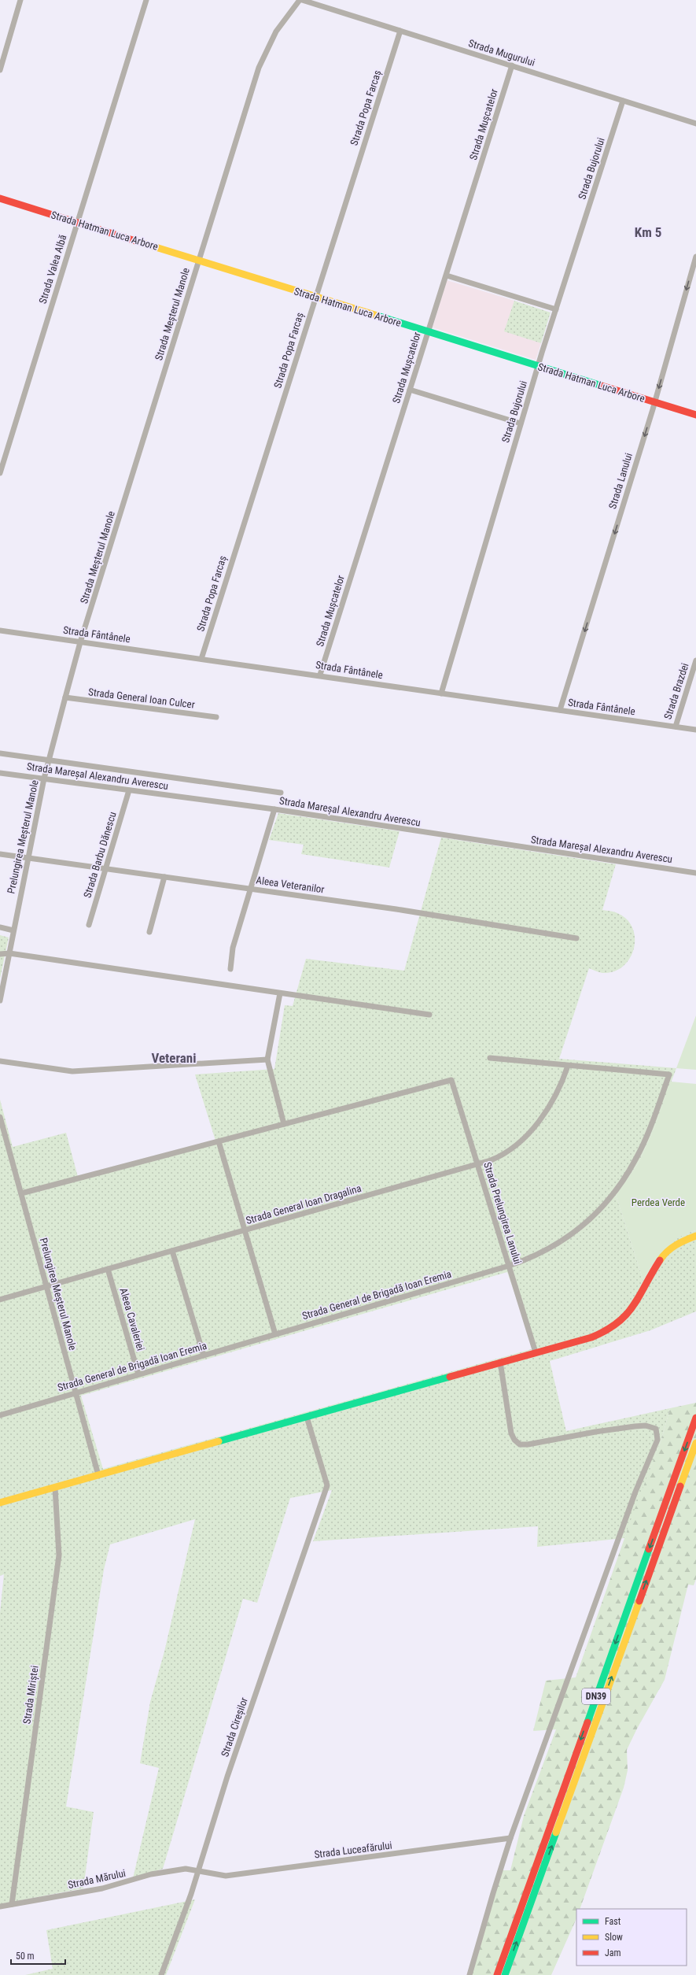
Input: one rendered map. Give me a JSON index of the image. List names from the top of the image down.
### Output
{
  "streets": {
    "main road": ["Strada Hatman Luca Arbore", "DN39"],
    "street": [
      "Strada Mugurului",
      "Strada Popa Farcaș",
      "Strada Mușcatelor",
      "Strada Bujorului",
      "Strada Valea Albă",
      "Strada Meșterul Manole",
      "Strada Lanului",
      "Strada Fântânele",
      "Strada Brazdei",
      "Strada General Ioan Culcer",
      "Strada Mareșal Alexandru Averescu",
      "Prelungirea Meșterul Manole",
      "Strada Barbu Dănescu",
      "Aleea Veteranilor",
      "Strada General Ioan Dragalina",
      "Strada Prelungirea Lanului",
      "Strada General de Brigadă Ioan Eremia",
      "Aleea Cavaleriei",
      "Strada Miriștei",
      "Strada Cireșilor",
      "Strada Luceafărului",
      "Strada Mărului"
    ]
  },
  "crossings": [
    ["Strada Mugurului", "Strada Popa Farcaș"],
    ["Strada Mugurului", "Strada Mușcatelor"],
    ["Strada Mugurului", "Strada Bujorului"],
    ["Strada Mugurului", "Strada Meșterul Manole"],
    ["Strada Popa Farcaș", "Strada Hatman Luca Arbore"],
    ["Strada Popa Farcaș", "Strada Fântânele"],
    ["Strada Mușcatelor", "Strada Hatman Luca Arbore"],
    ["Strada Mușcatelor", "Strada Fântânele"],
    ["Strada Bujorului", "Strada Hatman Luca Arbore"],
    ["Strada Bujorului", "Strada Fântânele"],
    ["Strada Hatman Luca Arbore", "Strada Valea Albă"],
    ["Strada Hatman Luca Arbore", "Strada Meșterul Manole"],
    ["Strada Hatman Luca Arbore", "Strada Lanului"],
    ["Strada Meșterul Manole", "Strada Fântânele"],
    ["Strada Meșterul Manole", "Prelungirea Meșterul Manole"],
    ["Strada Lanului", "Strada Fântânele"],
    ["Strada Fântânele", "Strada Brazdei"],
    ["Strada Fântânele", "Prelungirea Meșterul Manole"],
    ["Strada General Ioan Culcer", "Prelungirea Meșterul Manole"],
    ["Strada Mareșal Alexandru Averescu", "Prelungirea Meșterul Manole"],
    ["Strada Mareșal Alexandru Averescu", "Strada Barbu Dănescu"],
    ["Prelungirea Meșterul Manole", "Aleea Veteranilor"],
    ["Prelungirea Meșterul Manole", "Strada General Ioan Dragalina"],
    ["Prelungirea Meșterul Manole", "Strada General de Brigadă Ioan Eremia"],
    ["Strada Barbu Dănescu", "Aleea Veteranilor"],
    ["Strada General Ioan Dragalina", "Strada Prelungirea Lanului"],
    ["Strada General Ioan Dragalina", "Strada General de Brigadă Ioan Eremia"],
    ["Strada General Ioan Dragalina", "Aleea Cavaleriei"],
    ["Strada Prelungirea Lanului", "Strada General de Brigadă Ioan Eremia"],
    ["Strada General de Brigadă Ioan Eremia", "Aleea Cavaleriei"],
    ["Strada Miriștei", "Strada Mărului"],
    ["Strada Cireșilor", "Strada Luceafărului"],
    ["Strada Cireșilor", "Strada Mărului"],
    ["Strada Luceafărului", "Strada Mărului"]
  ],
  "one_way": ["Strada Lanului"],
  "districts": ["Km 5", "Veterani"],
  "parks": ["Perdea Verde"],
  "legend": ["Fast", "Slow", "Jam"],
  "scale_bar": "50 m"
}
